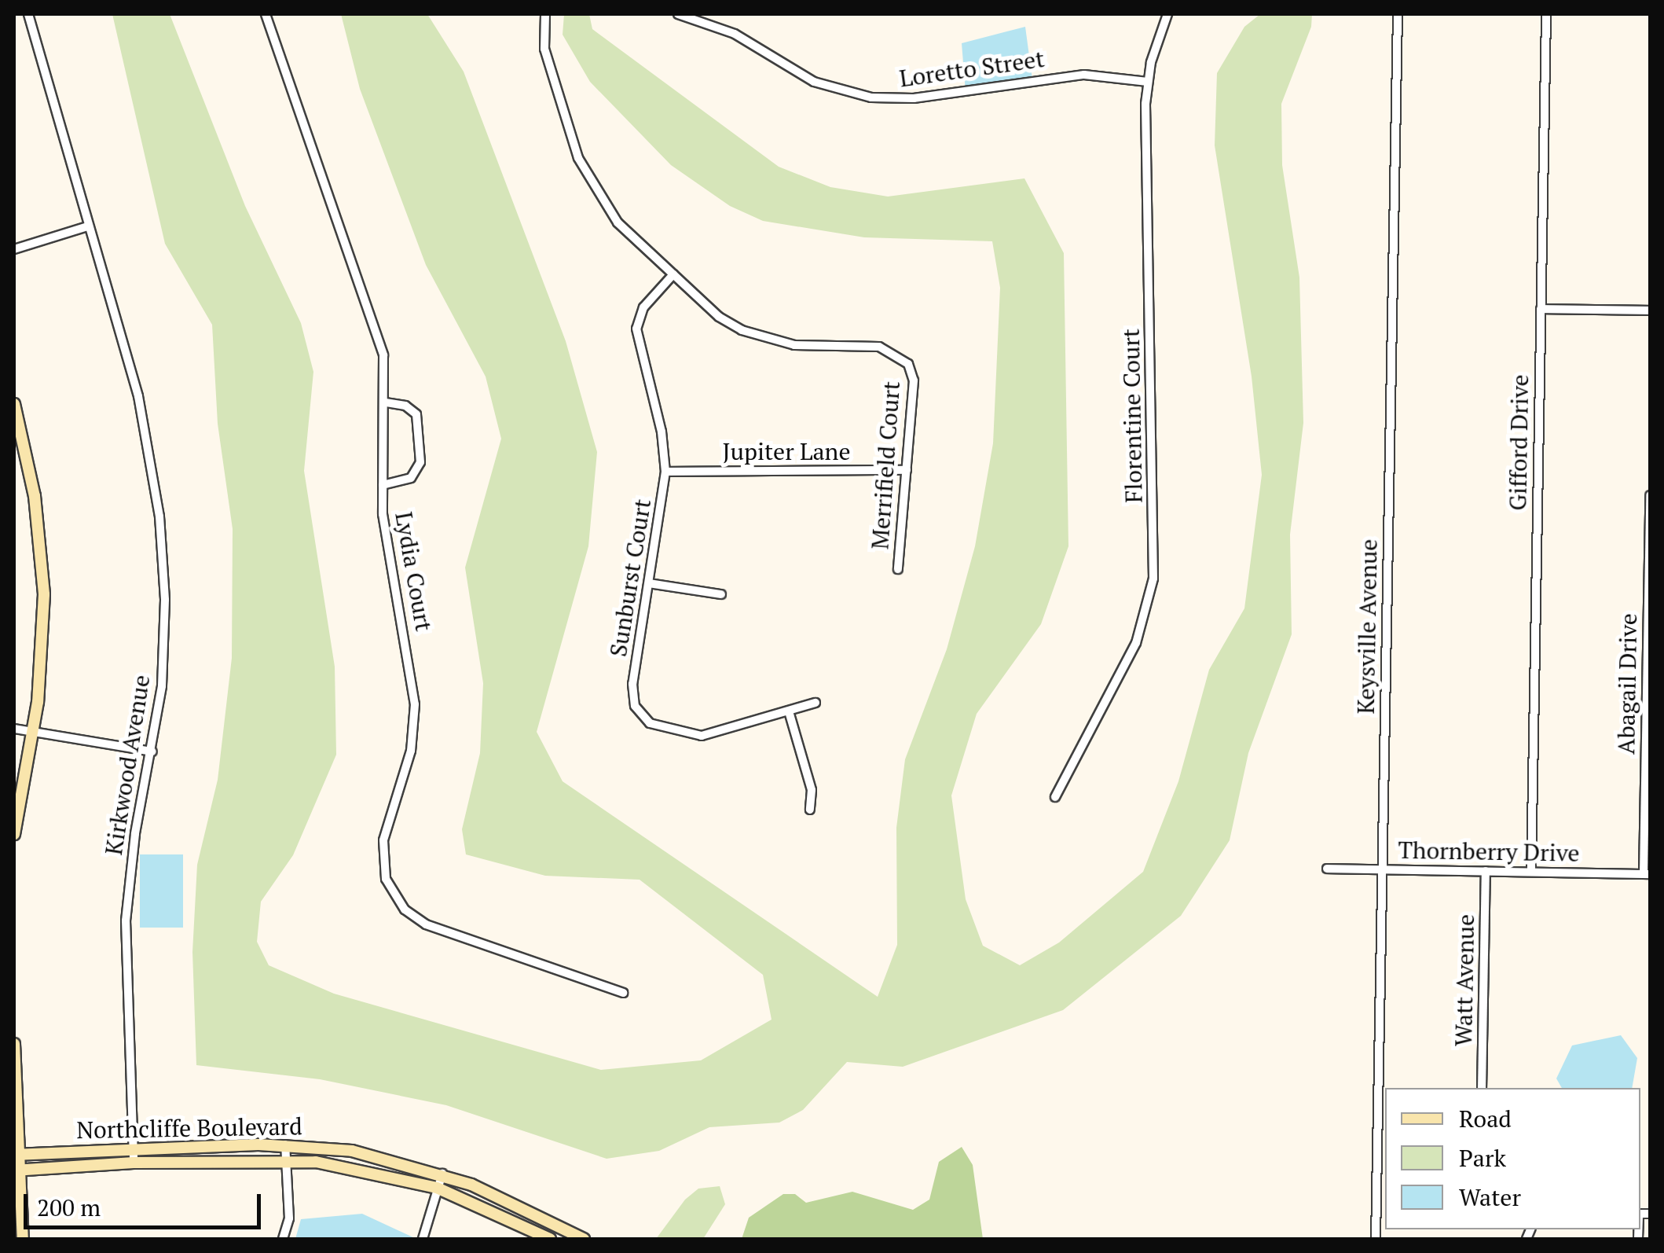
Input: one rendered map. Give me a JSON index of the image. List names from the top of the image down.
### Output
{
  "streets": {
    "main road": ["Northcliffe Boulevard"],
    "street": [
      "Loretto Street",
      "Florentine Court",
      "Gifford Drive",
      "Jupiter Lane",
      "Merrifield Court",
      "Lydia Court",
      "Sunburst Court",
      "Keysville Avenue",
      "Abagail Drive",
      "Kirkwood Avenue",
      "Thornberry Drive",
      "Watt Avenue"
    ]
  },
  "crossings": [
    ["Loretto Street", "Florentine Court"],
    ["Gifford Drive", "Thornberry Drive"],
    ["Jupiter Lane", "Merrifield Court"],
    ["Jupiter Lane", "Sunburst Court"],
    ["Merrifield Court", "Sunburst Court"],
    ["Keysville Avenue", "Thornberry Drive"],
    ["Abagail Drive", "Thornberry Drive"],
    ["Kirkwood Avenue", "Northcliffe Boulevard"],
    ["Thornberry Drive", "Watt Avenue"]
  ],
  "legend": ["Road", "Park", "Water"],
  "scale_bar": "200 m"
}
